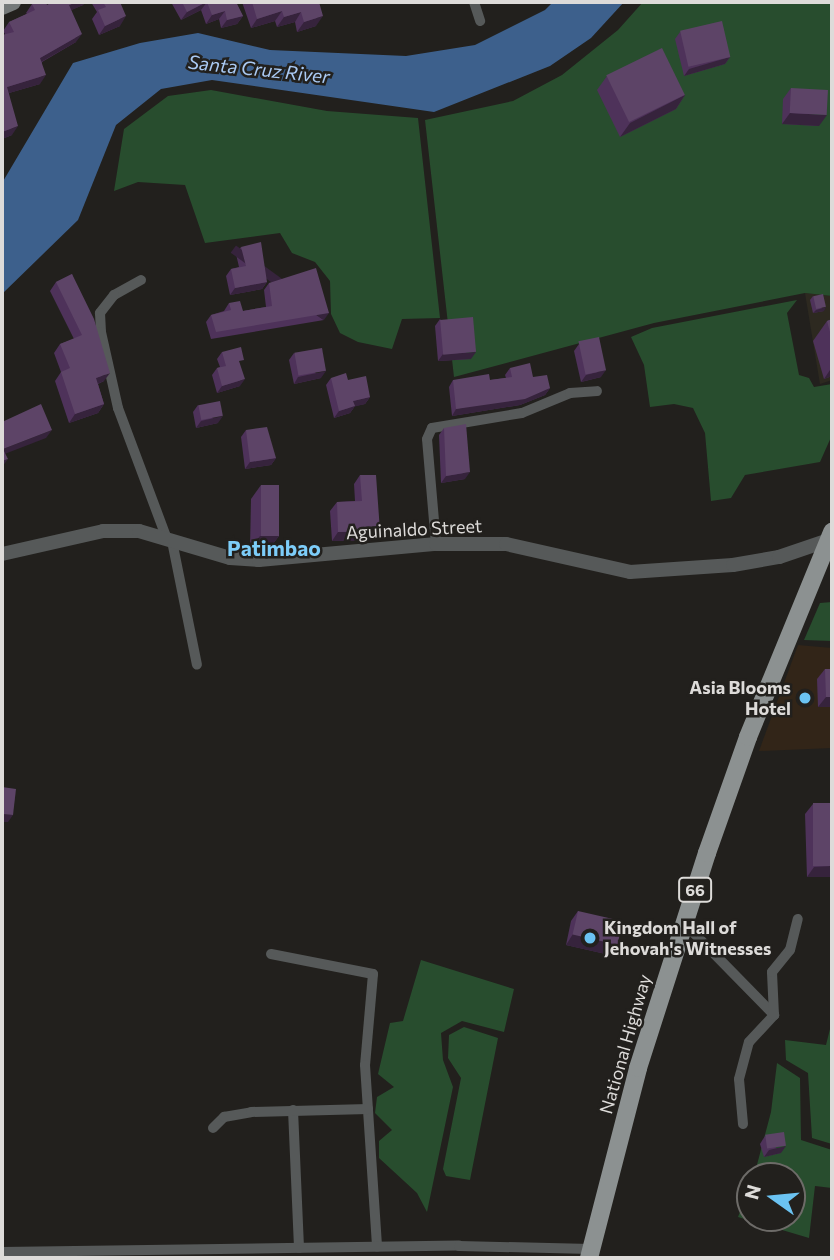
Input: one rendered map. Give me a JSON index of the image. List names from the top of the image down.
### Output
{
  "streets": {
    "main road": ["66", "National Highway"],
    "street": ["Aguinaldo Street"]
  },
  "crossings": [
    ["Aguinaldo Street", "National Highway"]
  ],
  "districts": ["Patimbao"],
  "water": ["Santa Cruz River"],
  "places": ["Asia Blooms Hotel", "Kingdom Hall of Jehovah's Witnesses"],
  "north": "left"
}
